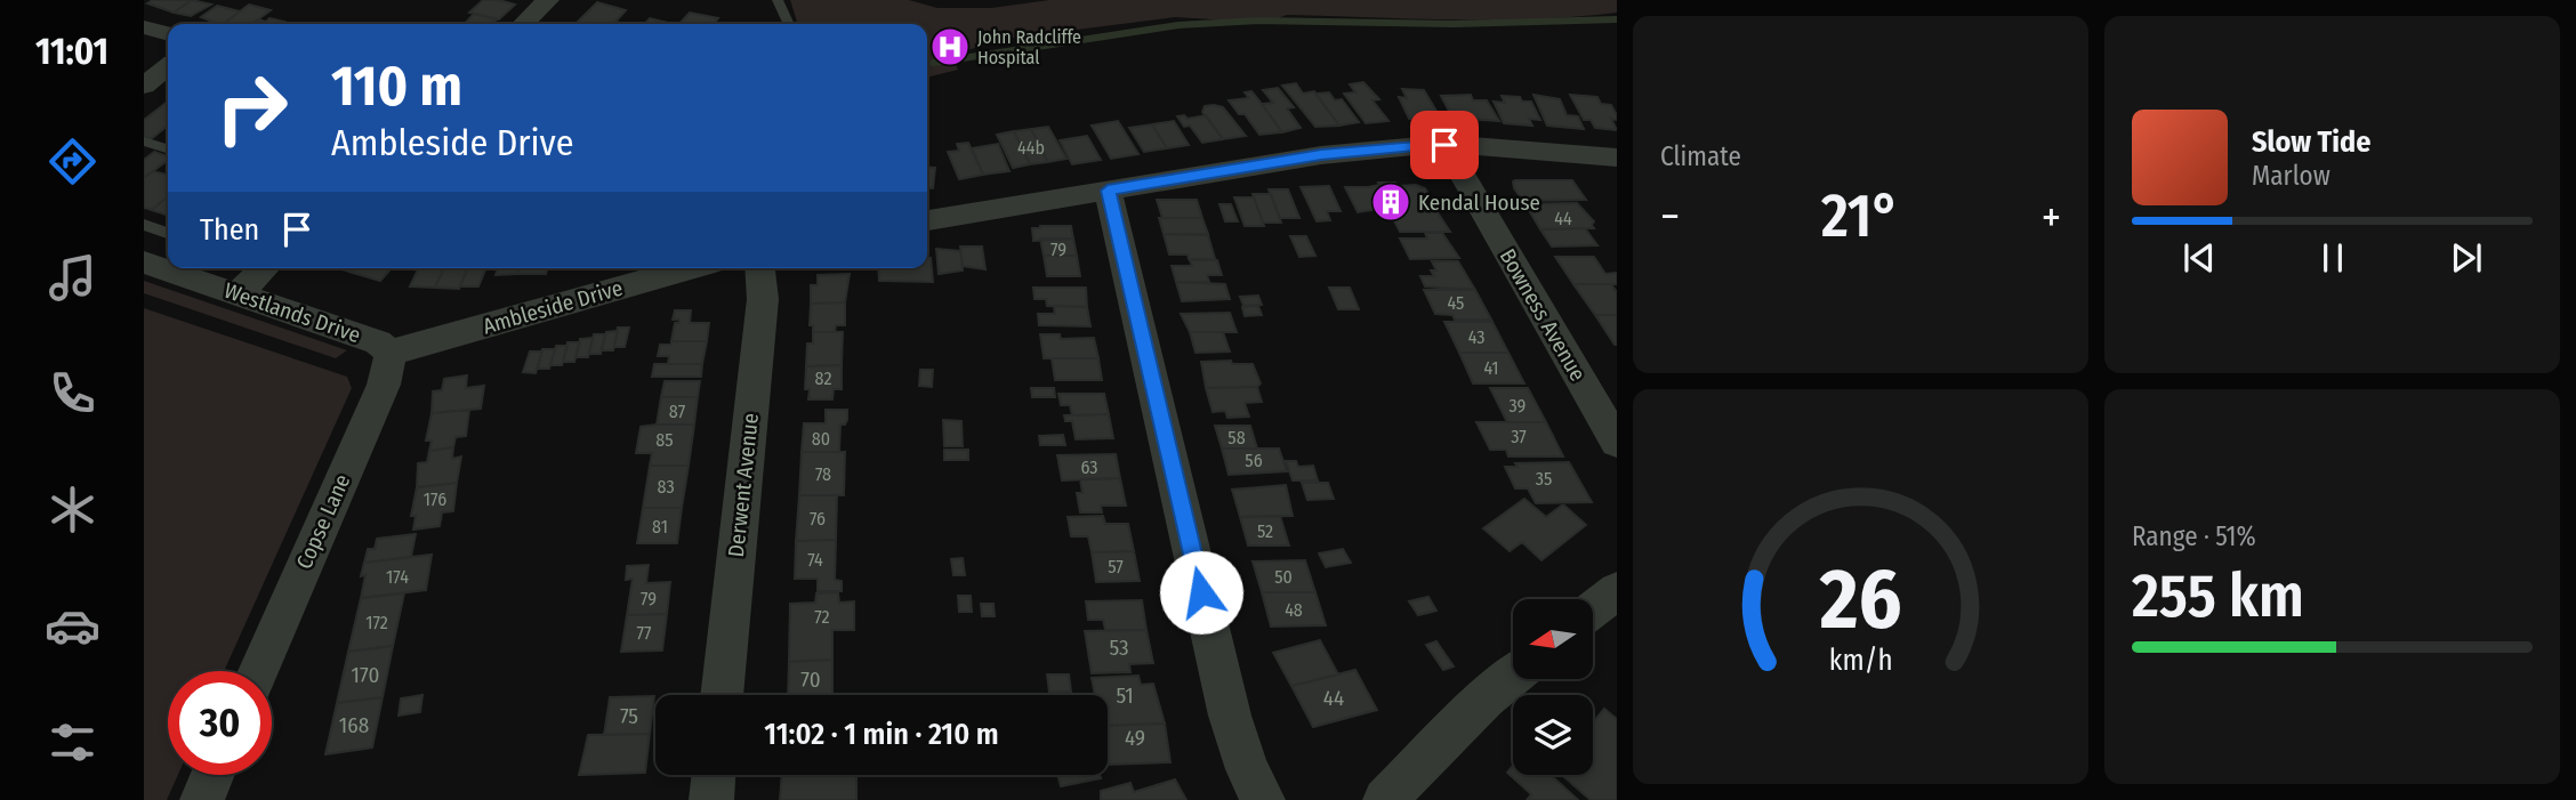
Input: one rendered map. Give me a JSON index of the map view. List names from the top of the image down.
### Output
{
  "streets": {
    "street": [
      "Ambleside Drive",
      "Westlands Drive",
      "Bowness Avenue",
      "Derwent Avenue",
      "Copse Lane"
    ]
  },
  "crossings": [
    ["Ambleside Drive", "Westlands Drive"],
    ["Ambleside Drive", "Copse Lane"],
    ["Westlands Drive", "Copse Lane"]
  ],
  "places": {
    "hospital": ["John Radcliffe Hospital"],
    "building": ["Kendal House"]
  },
  "house_numbers": [
    "44b",
    "44",
    "79",
    "45",
    "43",
    "41",
    "82",
    "39",
    "87",
    "37",
    "58",
    "80",
    "85",
    "56",
    "63",
    "78",
    "35",
    "83",
    "176",
    "76",
    "81",
    "52",
    "74",
    "57",
    "174",
    "50",
    "79",
    "48",
    "72",
    "172",
    "77",
    "53",
    "170",
    "70",
    "51",
    "44",
    "75",
    "168",
    "49"
  ],
  "north": "left",
  "page": {
    "tabs": "11:01",
    "tile": [
      "Climate",
      ["Range · 51%", "255 km"]
    ],
    "turn": ["110 m", "Ambleside Drive"],
    "song": ["Slow Tide", "Marlow"],
    "heat": ["−", "21°", "+"],
    "then": "Then",
    "limit": "30",
    "trip": "11:02 · 1 min · 210 m",
    "gauge": ["26", "km/h"]
  }
}
